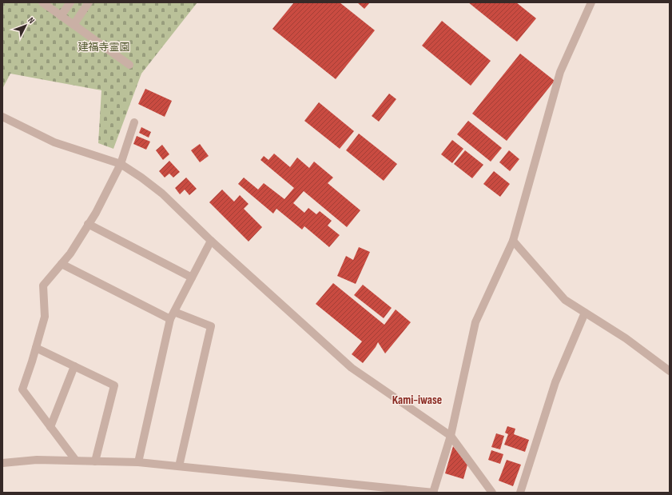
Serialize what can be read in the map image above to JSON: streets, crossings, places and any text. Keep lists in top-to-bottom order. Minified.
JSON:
{"districts":["Kami-iwase"],"parks":["建福寺霊園"],"north":"top right"}
